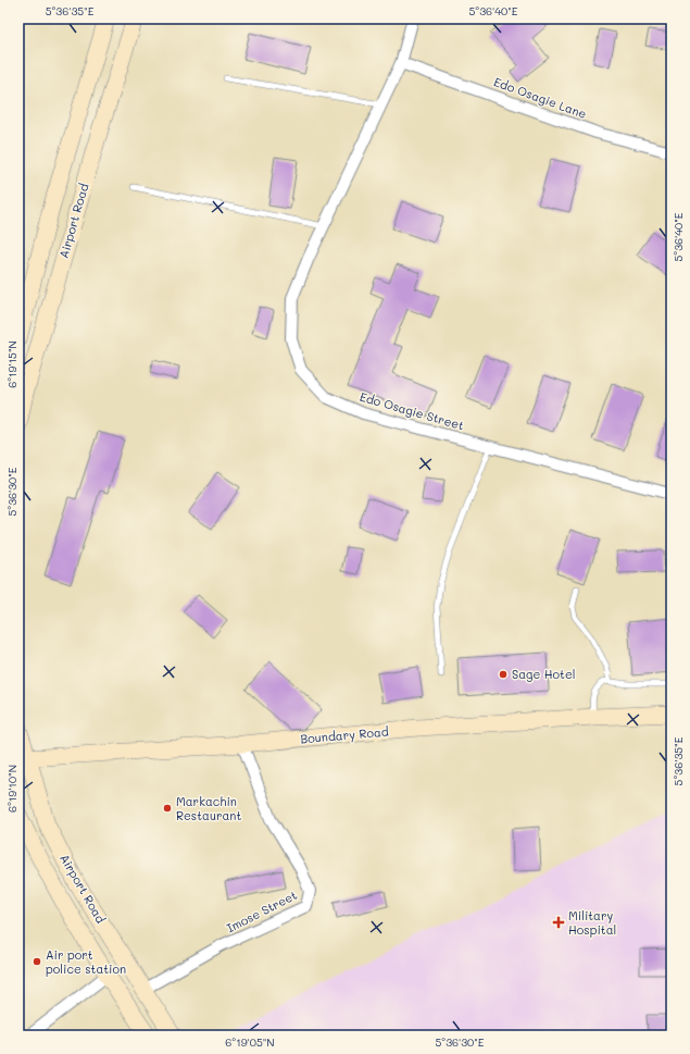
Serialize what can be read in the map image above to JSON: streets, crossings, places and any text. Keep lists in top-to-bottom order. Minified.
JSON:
{"streets":{"main road":["Airport Road","Boundary Road"],"street":["Edo Osagie Lane","Edo Osagie Street","Imose Street"]},"crossings":[["Edo Osagie Lane","Edo Osagie Street"],["Airport Road","Boundary Road"],["Airport Road","Imose Street"],["Boundary Road","Imose Street"]],"places":{"other":["Sage Hotel","Markachin Restaurant","Air port police station"],"health":["Military Hospital"]},"coordinates":["5°36'35\"E","5°36'40\"E","6°19'15\"N","5°36'30\"E","6°19'10\"N","6°19'05\"N"]}
